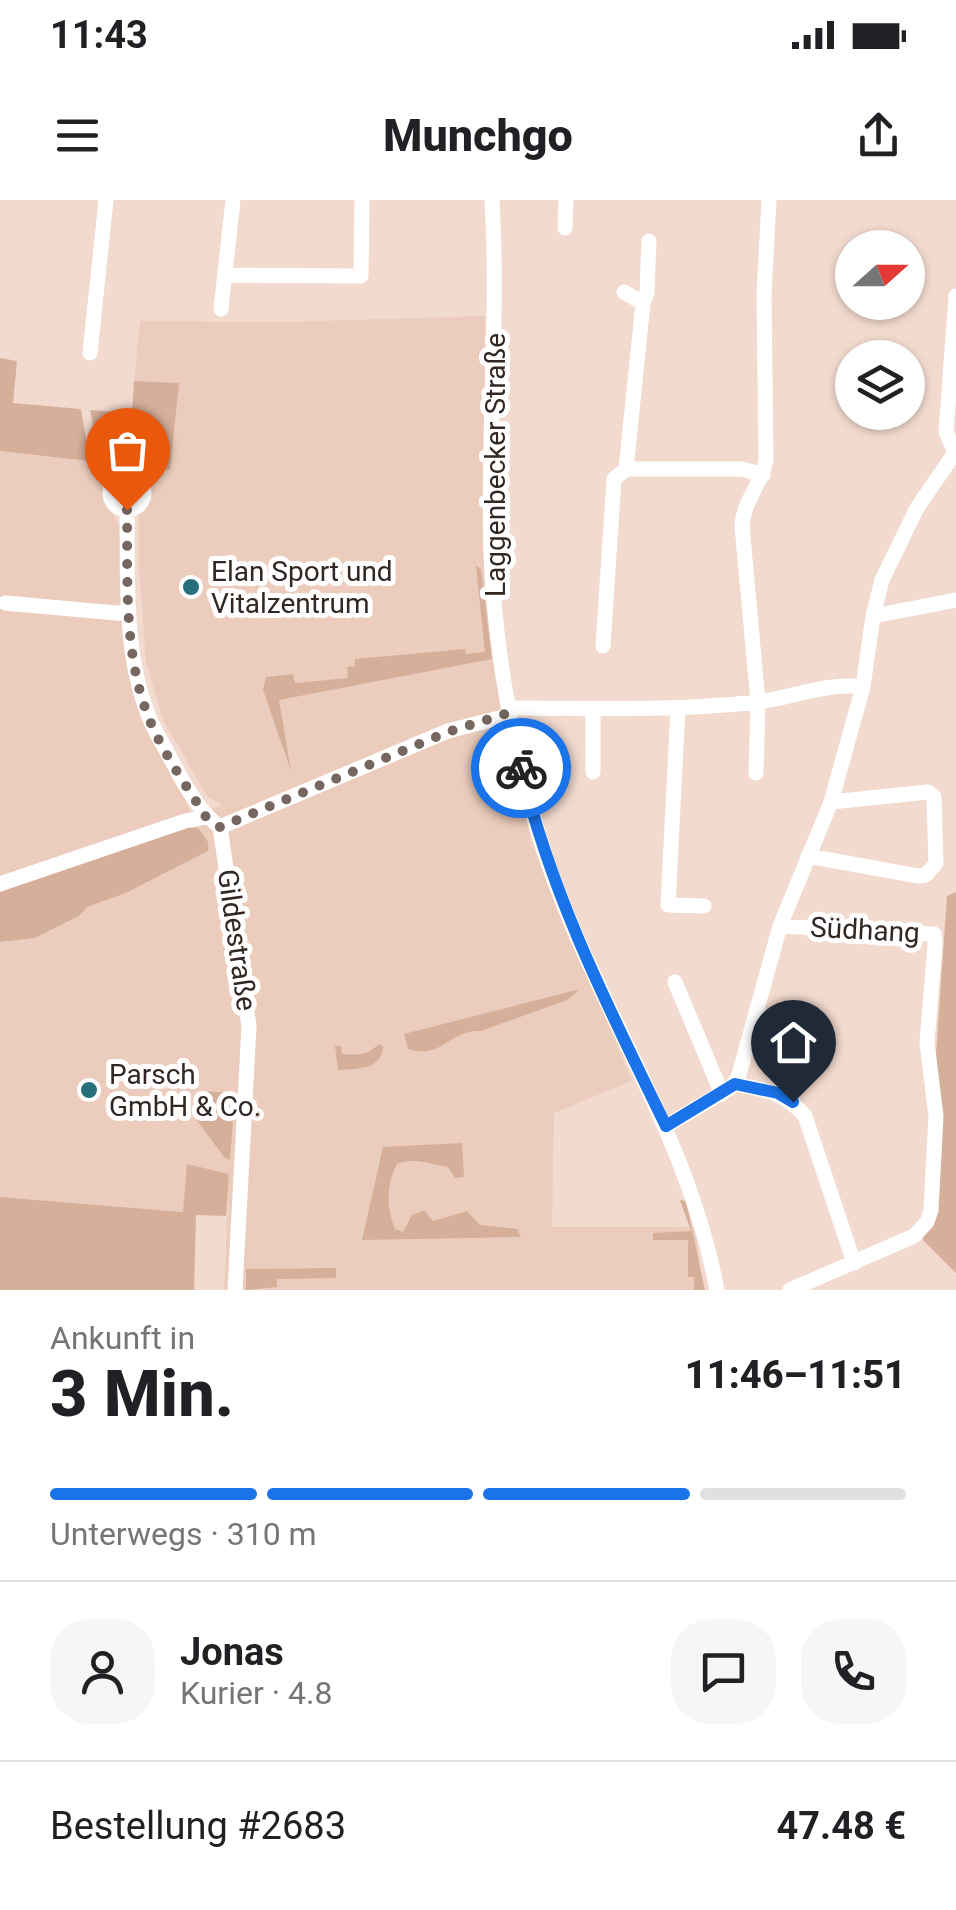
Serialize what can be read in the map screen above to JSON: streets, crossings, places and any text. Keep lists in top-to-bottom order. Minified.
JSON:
{"streets":{"street":["Laggenbecker Straße","Südhang","Gildestraße"]},"places":["Elan Sport und Vitalzentrum","Parsch GmbH & Co."],"north":"right","page":{"status":"11:43","header":"Munchgo","heading":["3 Min.","Ankunft in","11:46–11:51"],"panel":["Jonas","Kurier · 4.8","Bestellung #2683","47.48 €"],"bar":"Unterwegs · 310 m"}}
